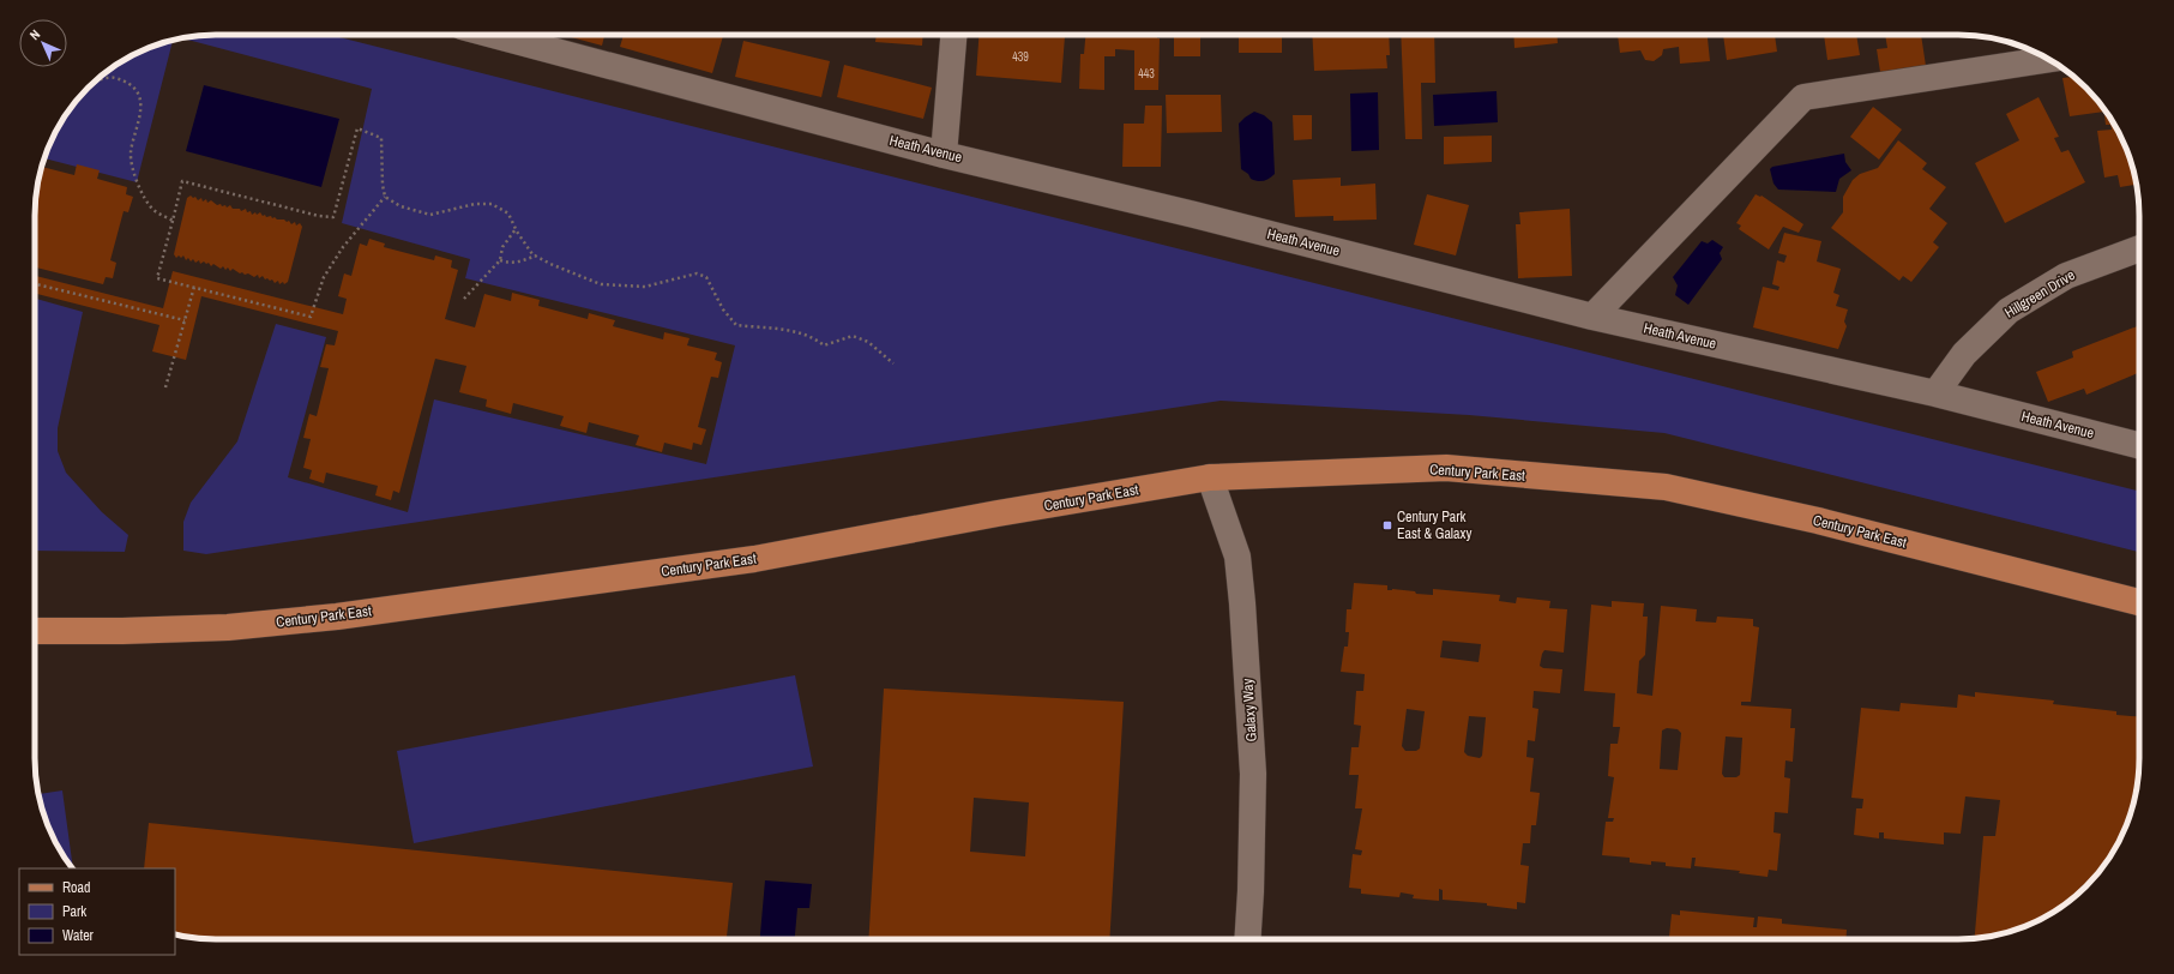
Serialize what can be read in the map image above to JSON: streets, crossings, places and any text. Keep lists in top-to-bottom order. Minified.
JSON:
{"streets":{"main road":["Century Park East"],"street":["Heath Avenue","Hillgreen Drive","Galaxy Way"]},"crossings":[["Heath Avenue","Hillgreen Drive"],["Century Park East","Galaxy Way"]],"places":{"transit":["Century Park East & Galaxy"]},"house_numbers":["439","443"],"legend":["Road","Park","Water"],"north":"top left"}
